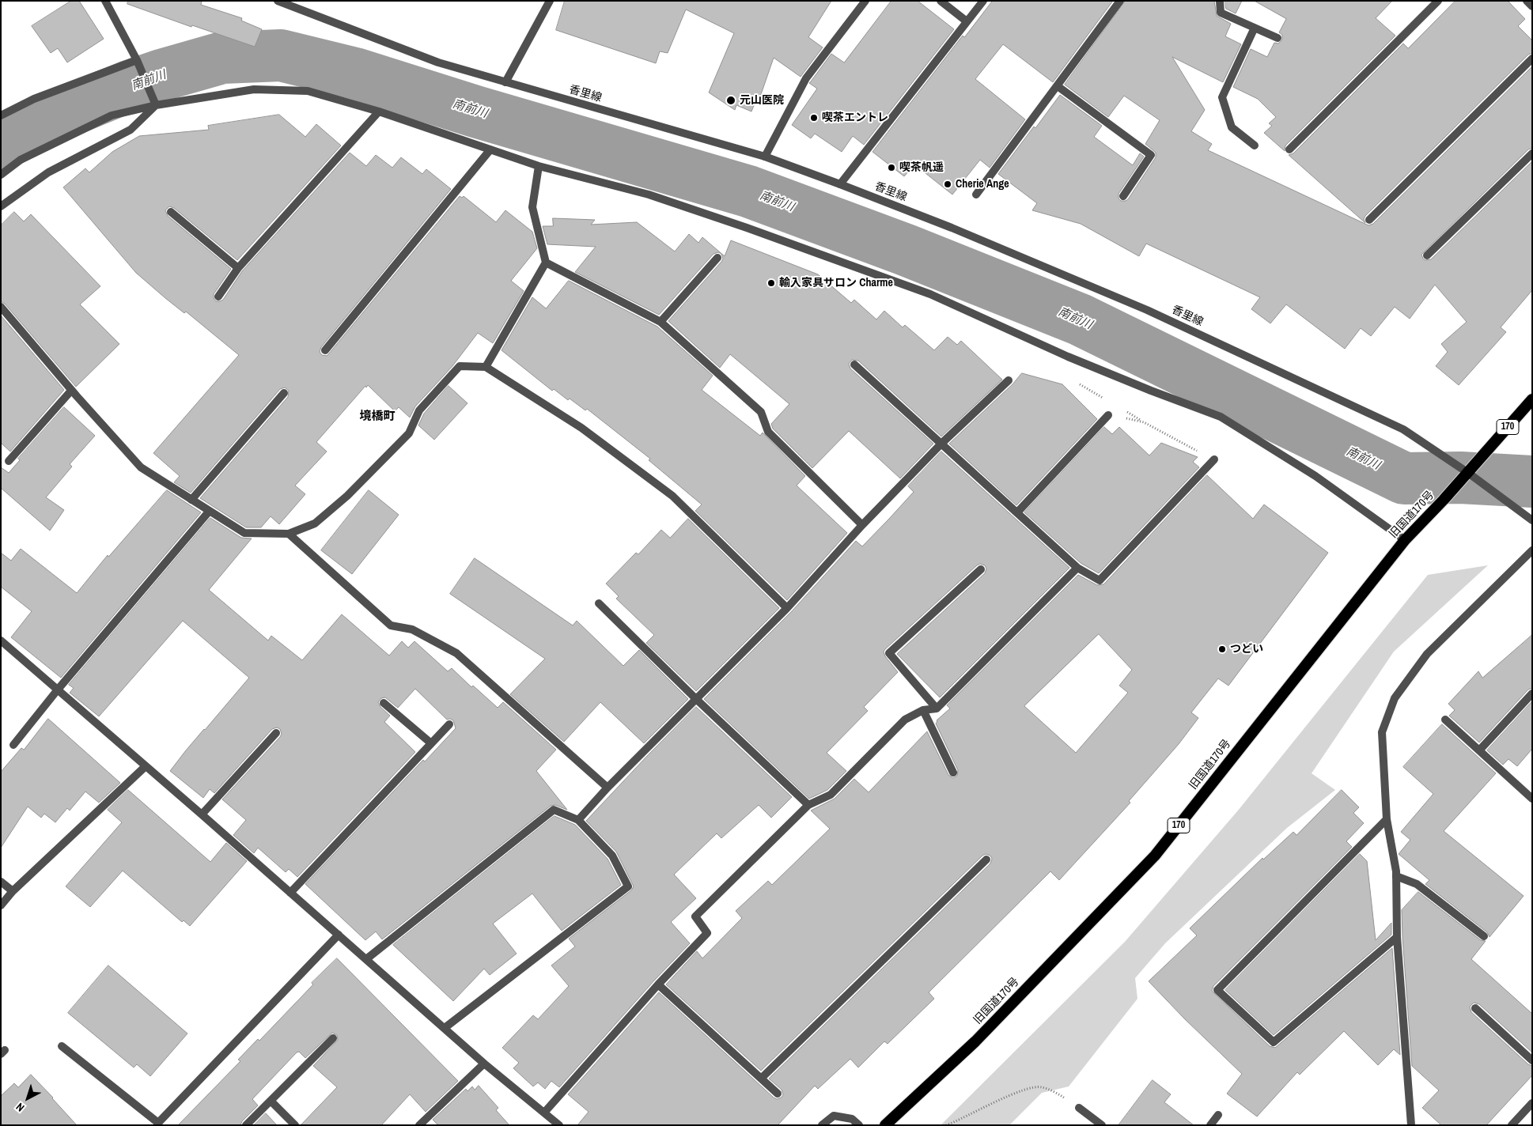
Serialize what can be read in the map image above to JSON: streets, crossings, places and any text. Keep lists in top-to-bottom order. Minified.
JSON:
{"streets":{"highway":["170","旧国道170号"],"street":["香里線"]},"crossings":[["香里線","旧国道170号"]],"districts":["境橋町"],"water":["南前川"],"places":["元山医院","喫茶エントレ","喫茶帆遥","Cherie Ange","輸入家具サロン Charme","つどい"],"north":"bottom left"}
